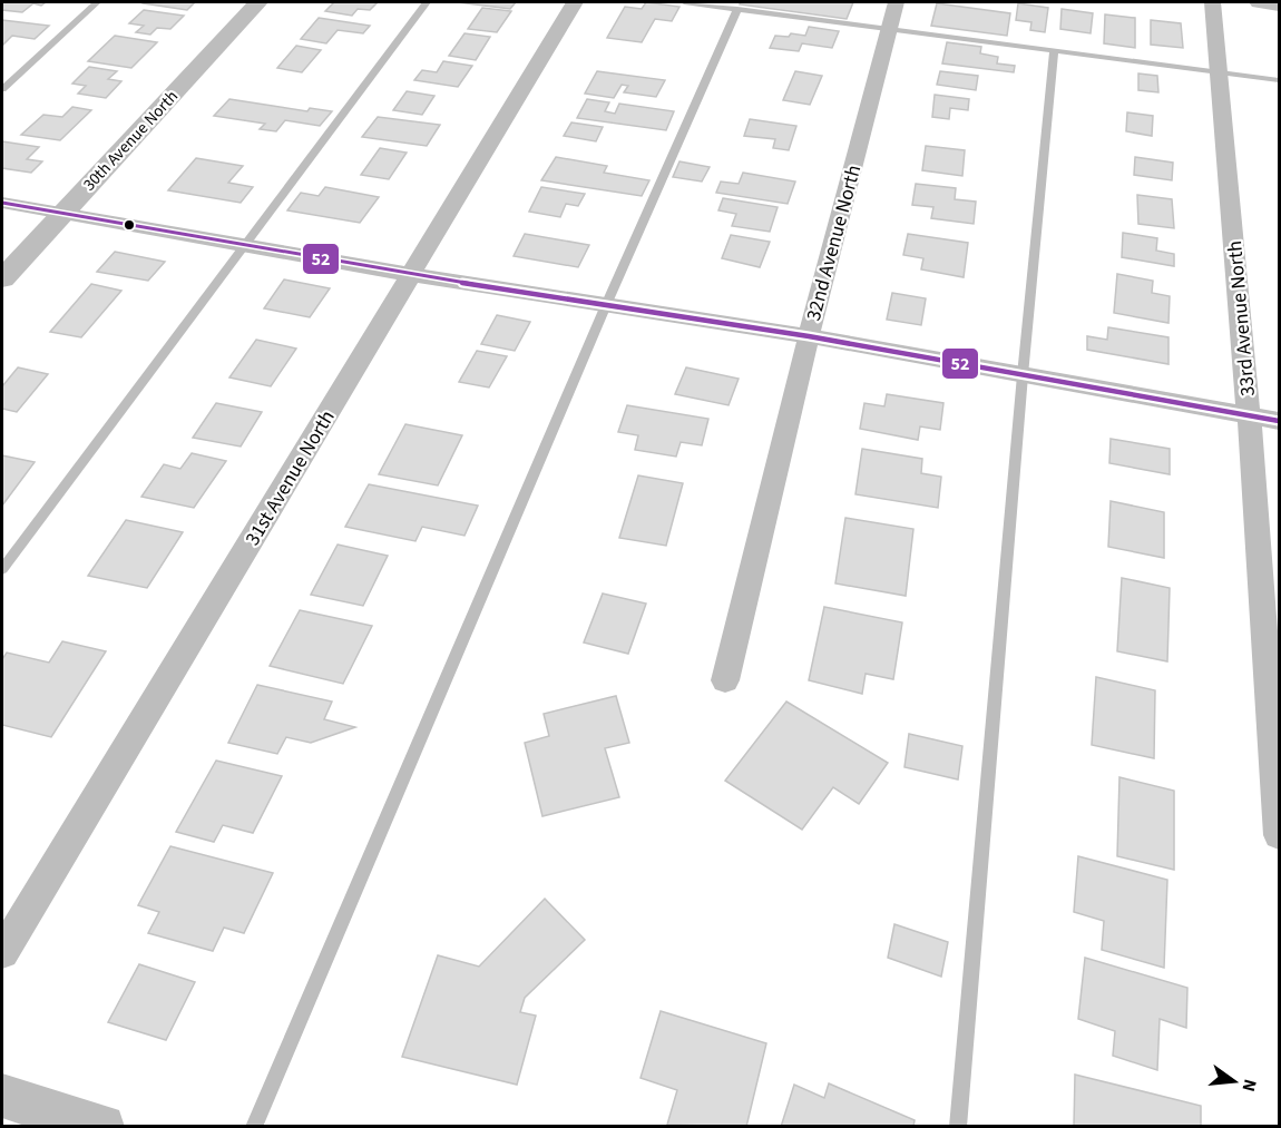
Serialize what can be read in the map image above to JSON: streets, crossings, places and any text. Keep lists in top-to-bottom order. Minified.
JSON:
{"streets":{"street":["30th Avenue North","32nd Avenue North","33rd Avenue North","31st Avenue North"]},"lines":["transit line 52"],"north":"right"}
